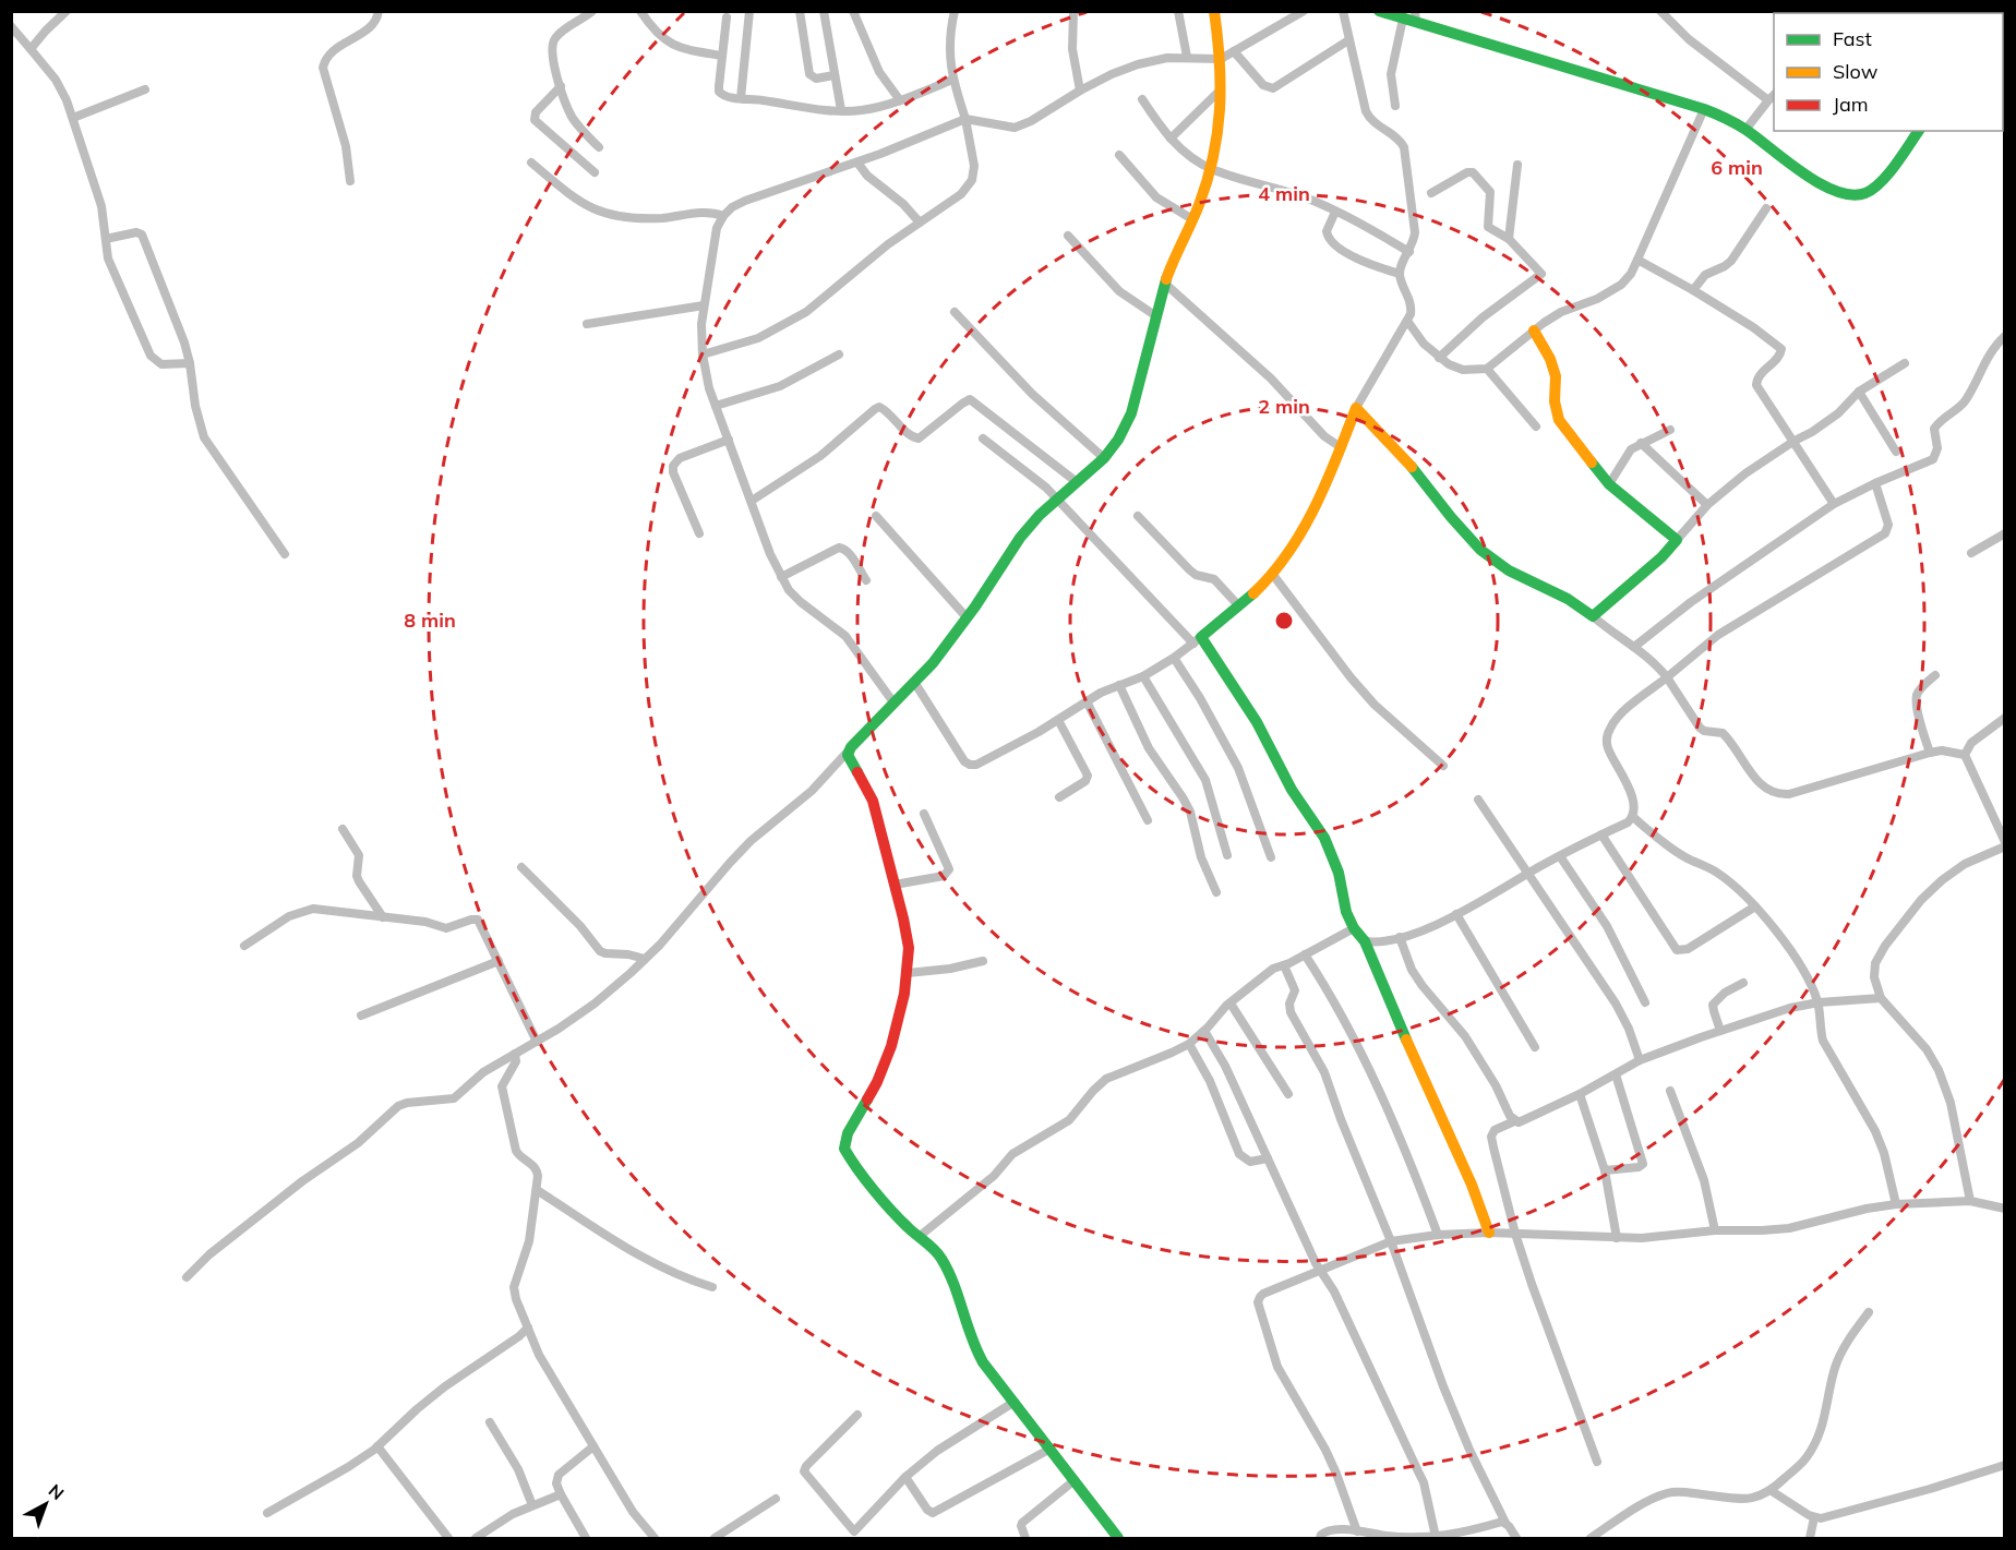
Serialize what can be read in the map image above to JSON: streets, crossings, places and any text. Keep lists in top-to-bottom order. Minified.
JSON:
{"legend":["Fast","Slow","Jam"],"north":"top right","rings":["6 min","4 min","2 min","8 min"]}
